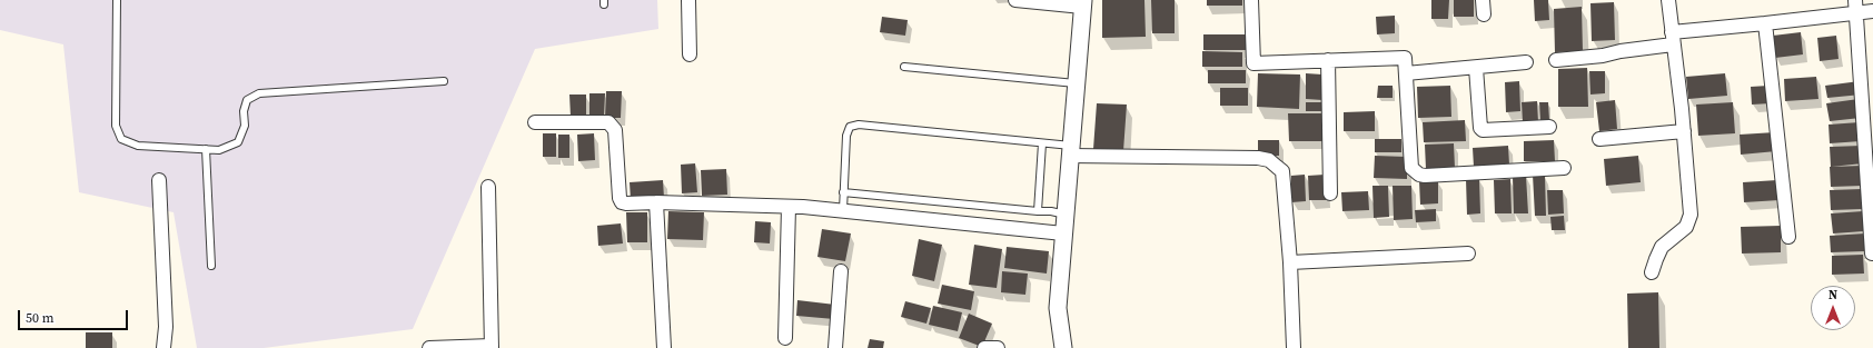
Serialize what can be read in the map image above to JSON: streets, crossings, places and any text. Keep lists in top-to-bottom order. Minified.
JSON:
{"scale_bar":"50 m","north":"top"}
